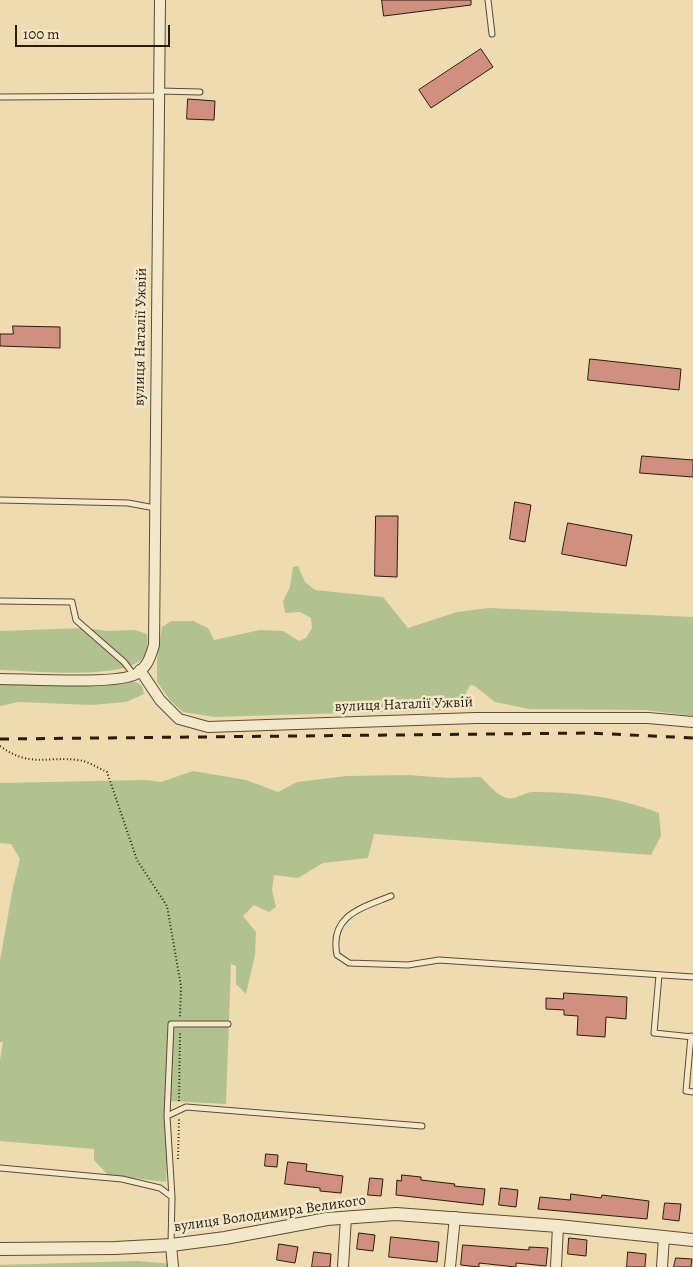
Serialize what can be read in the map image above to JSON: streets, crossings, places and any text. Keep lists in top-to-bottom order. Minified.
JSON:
{"streets":{"street":["вулиця Наталії Ужвій","вулиця Володимира Великого"]},"scale_bar":"100 m"}
